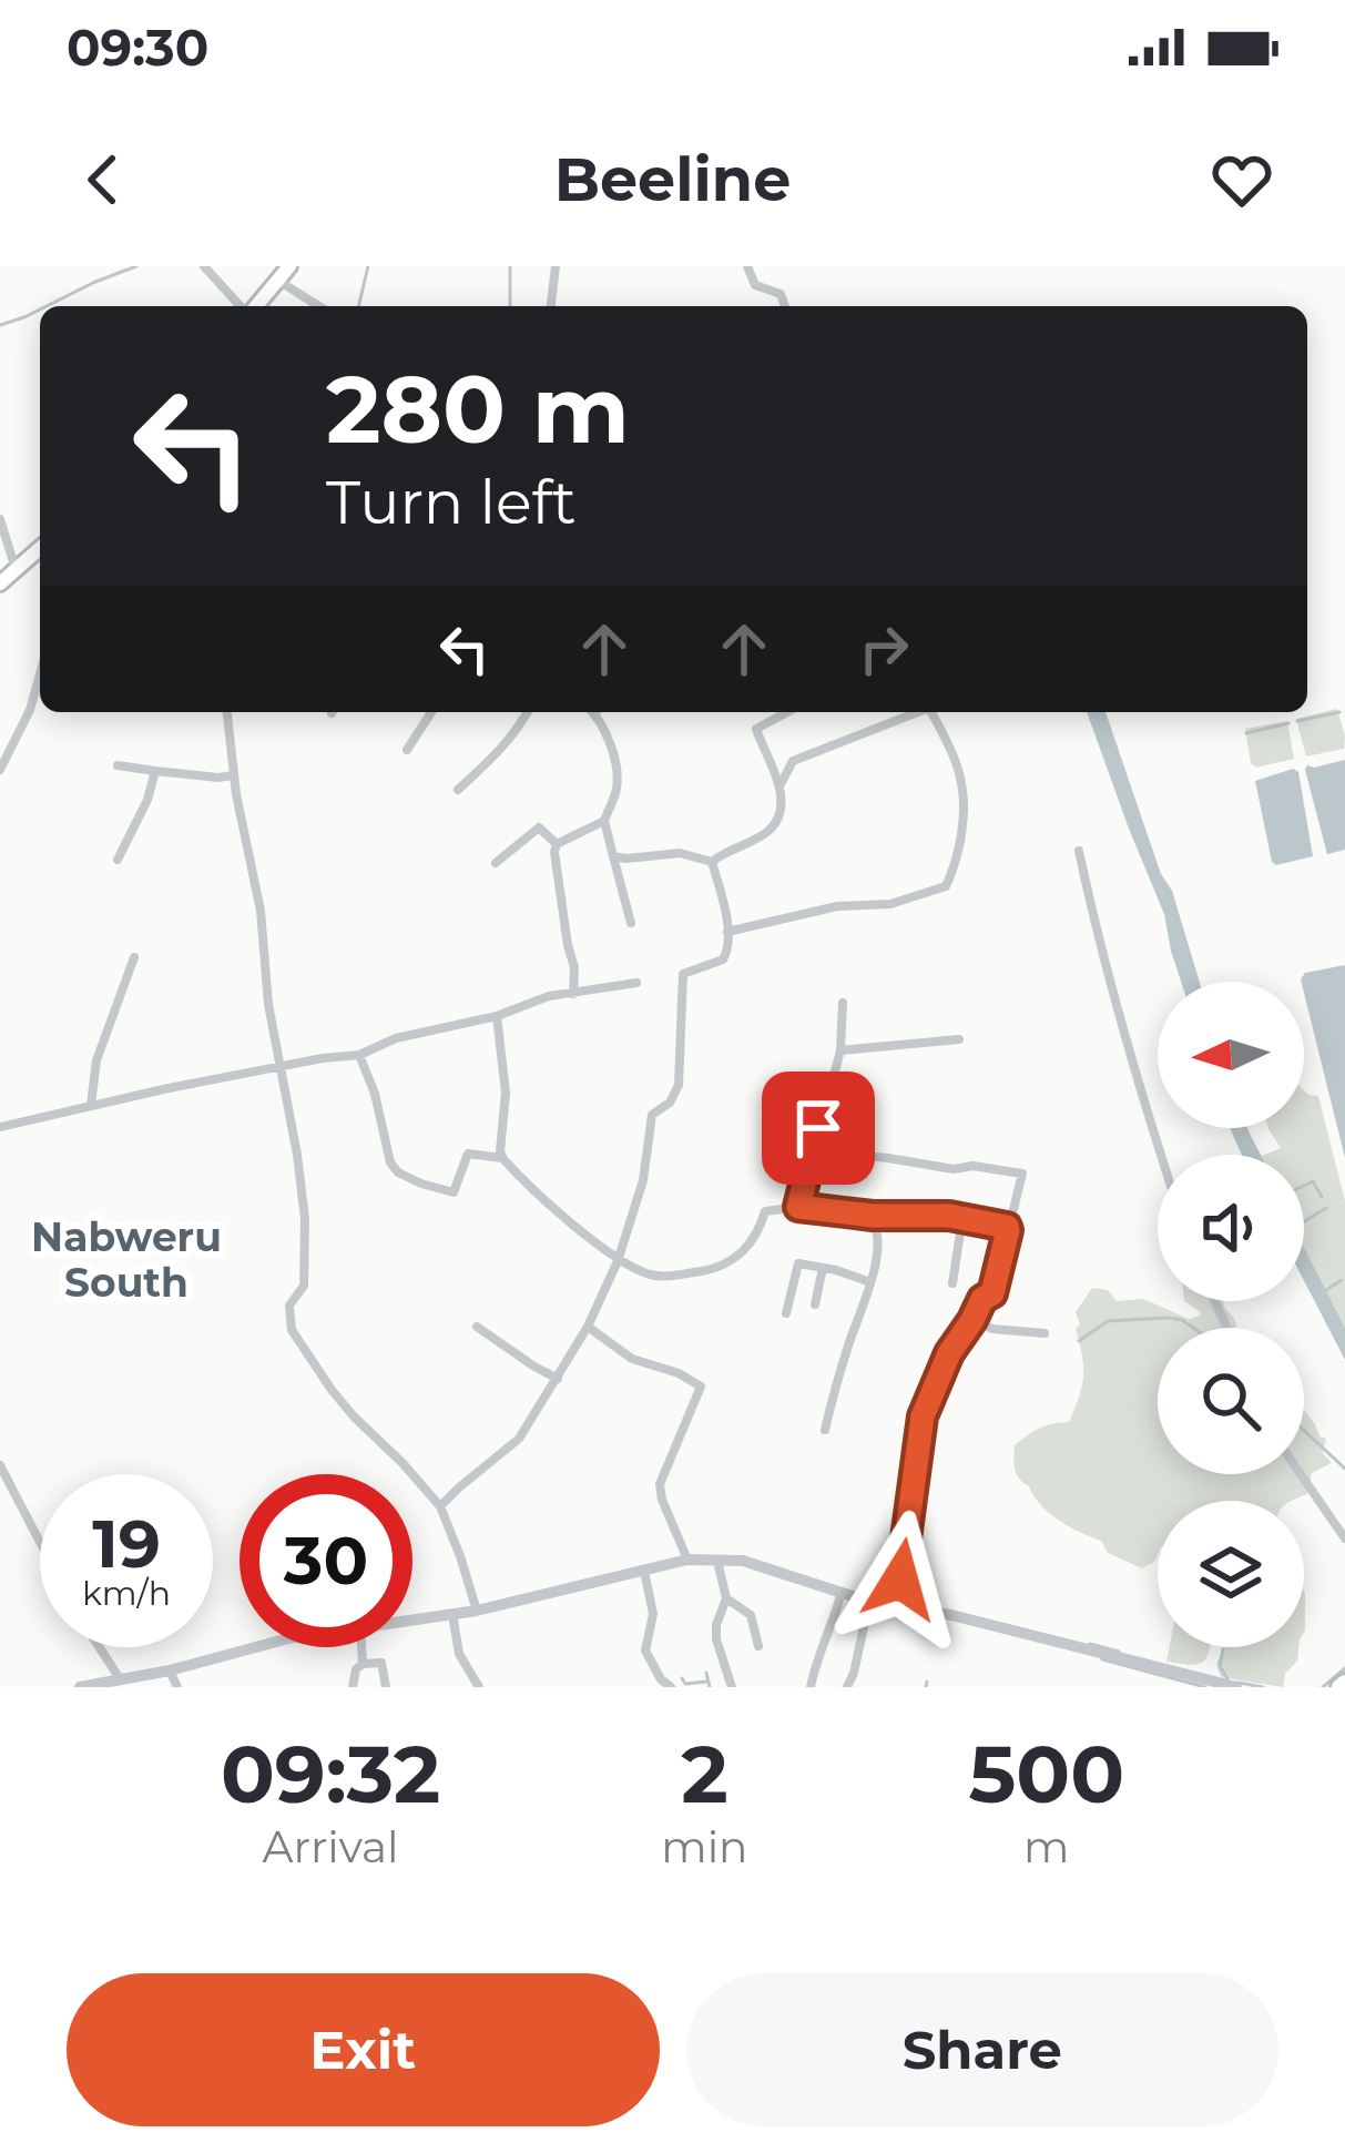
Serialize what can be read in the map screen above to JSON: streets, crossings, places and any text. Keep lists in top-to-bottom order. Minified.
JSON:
{"districts":["Nabweru South"],"north":"left","page":{"status":"09:30","header":"Beeline","turn":["280 m","Turn left"],"speed":"19 km/h","limit":"30","eta":["09:32","Arrival","2","min","500","m"],"buttons":["Exit","Share"]}}
